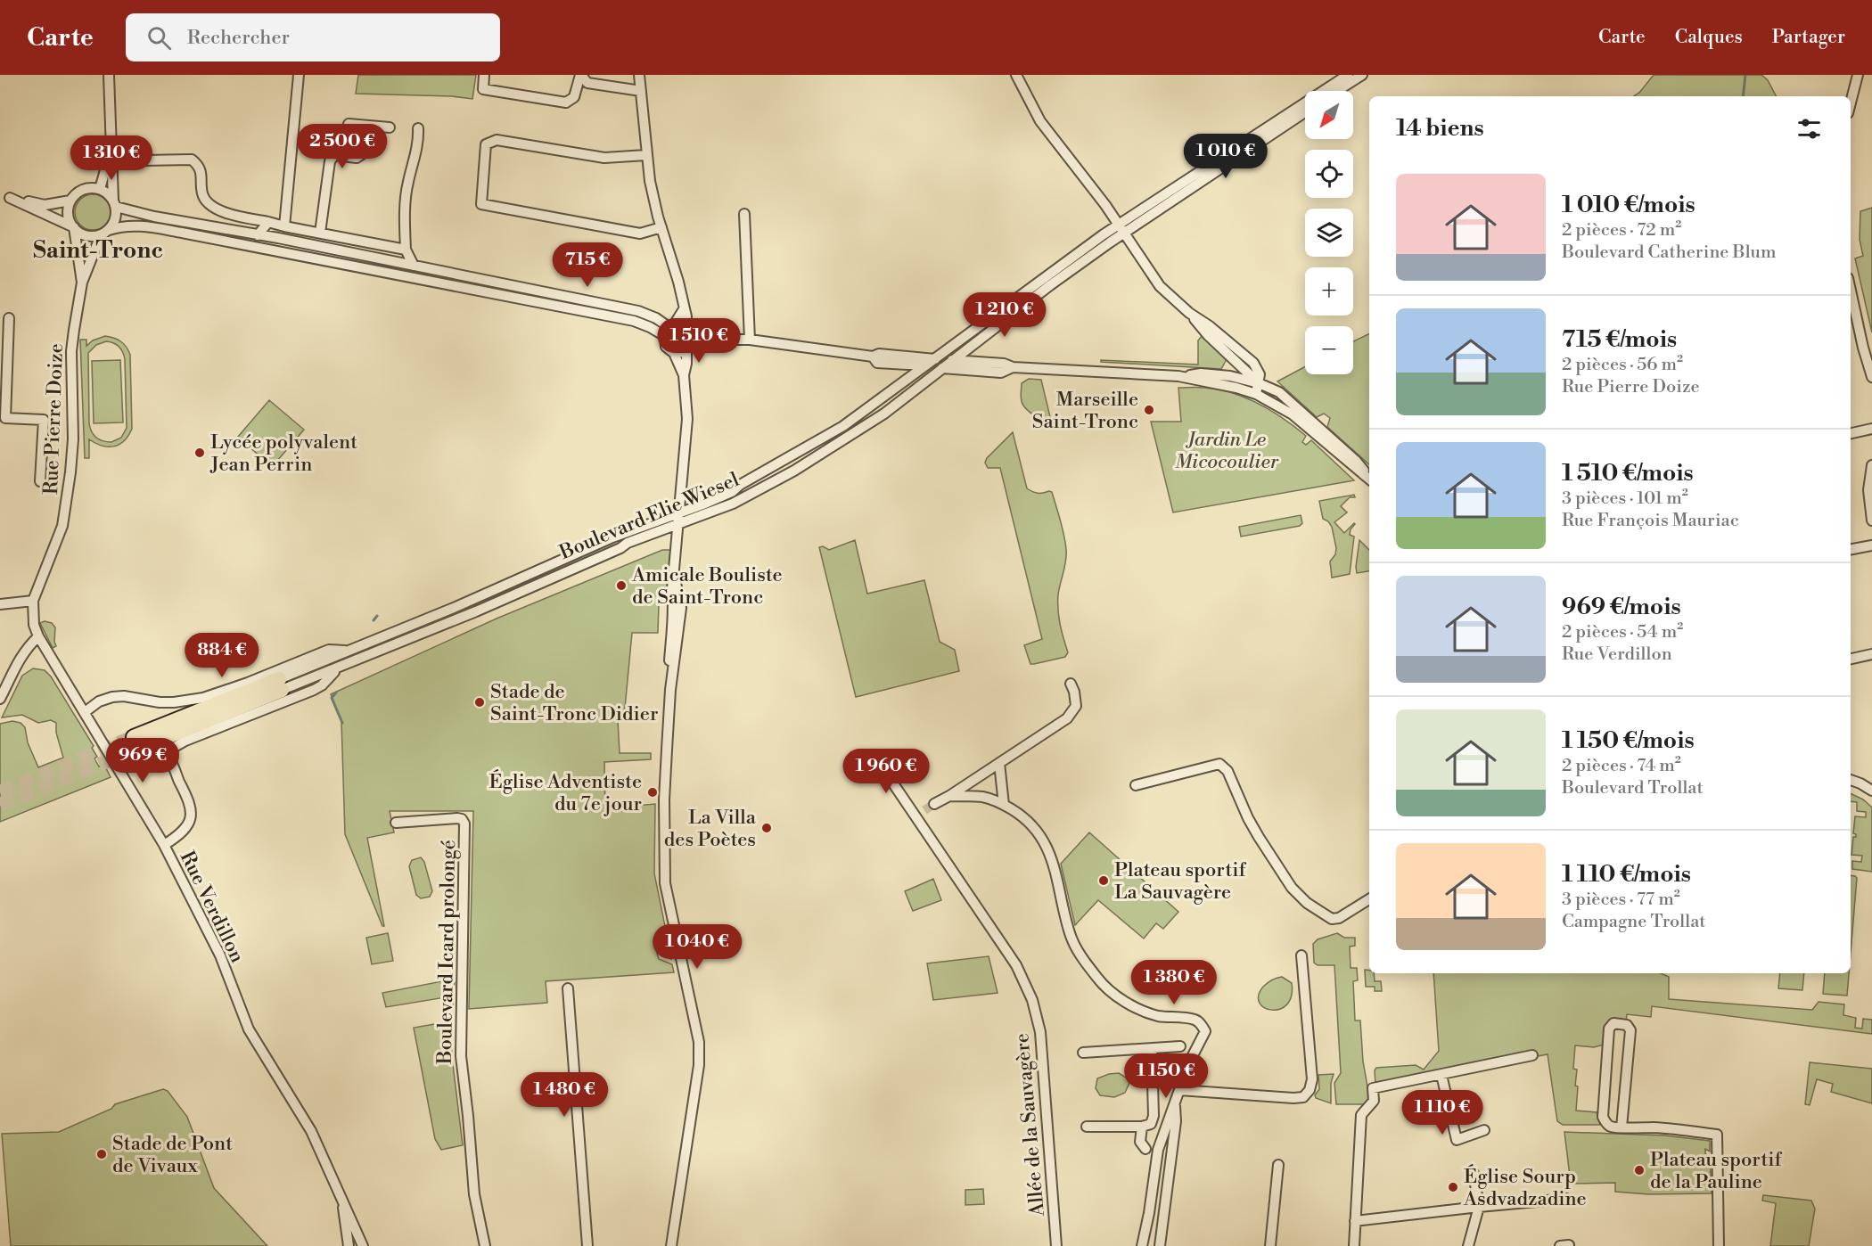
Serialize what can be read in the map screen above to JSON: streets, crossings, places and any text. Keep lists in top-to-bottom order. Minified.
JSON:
{"streets":{"highway":["Boulevard Elie Wiesel"],"street":["Rue Pierre Doize","Rue Verdillon","Boulevard Icard prolongé","Allée de la Sauvagère"]},"crossings":[["Rue Pierre Doize","Rue Verdillon"]],"districts":["Saint-Tronc"],"parks":["Jardin Le Micocoulier"],"places":["Marseille Saint-Tronc","Lycée polyvalent Jean Perrin","Amicale Bouliste de Saint-Tronc","Stade de Saint-Tronc Didier","Église Adventiste du 7e jour","La Villa des Poètes","Plateau sportif La Sauvagère","Stade de Pont de Vivaux","Plateau sportif de la Pauline","Église Sourp Asdvadzadine"],"north":"bottom left","page":{"header":"Carte","search":"Rechercher","nav":["Carte","Calques","Partager"],"map_buttons":["+","−"],"heading":"14 biens","price":["2 500 €","1 010 €","1 310 €","715 €","1 210 €","1 510 €","884 €","969 €","1 960 €","1 040 €","1 380 €","1 150 €","1 480 €","1 110 €"],"list":[{"name":"1 010 €/mois","note":"2 pièces · 72 m² · Boulevard Catherine Blum"},{"name":"715 €/mois","note":"2 pièces · 56 m² · Rue Pierre Doize"},{"name":"1 510 €/mois","note":"3 pièces · 101 m² · Rue François Mauriac"},{"name":"969 €/mois","note":"2 pièces · 54 m² · Rue Verdillon"},{"name":"1 150 €/mois","note":"2 pièces · 74 m² · Boulevard Trollat"},{"name":"1 110 €/mois","note":"3 pièces · 77 m² · Campagne Trollat"}]}}
